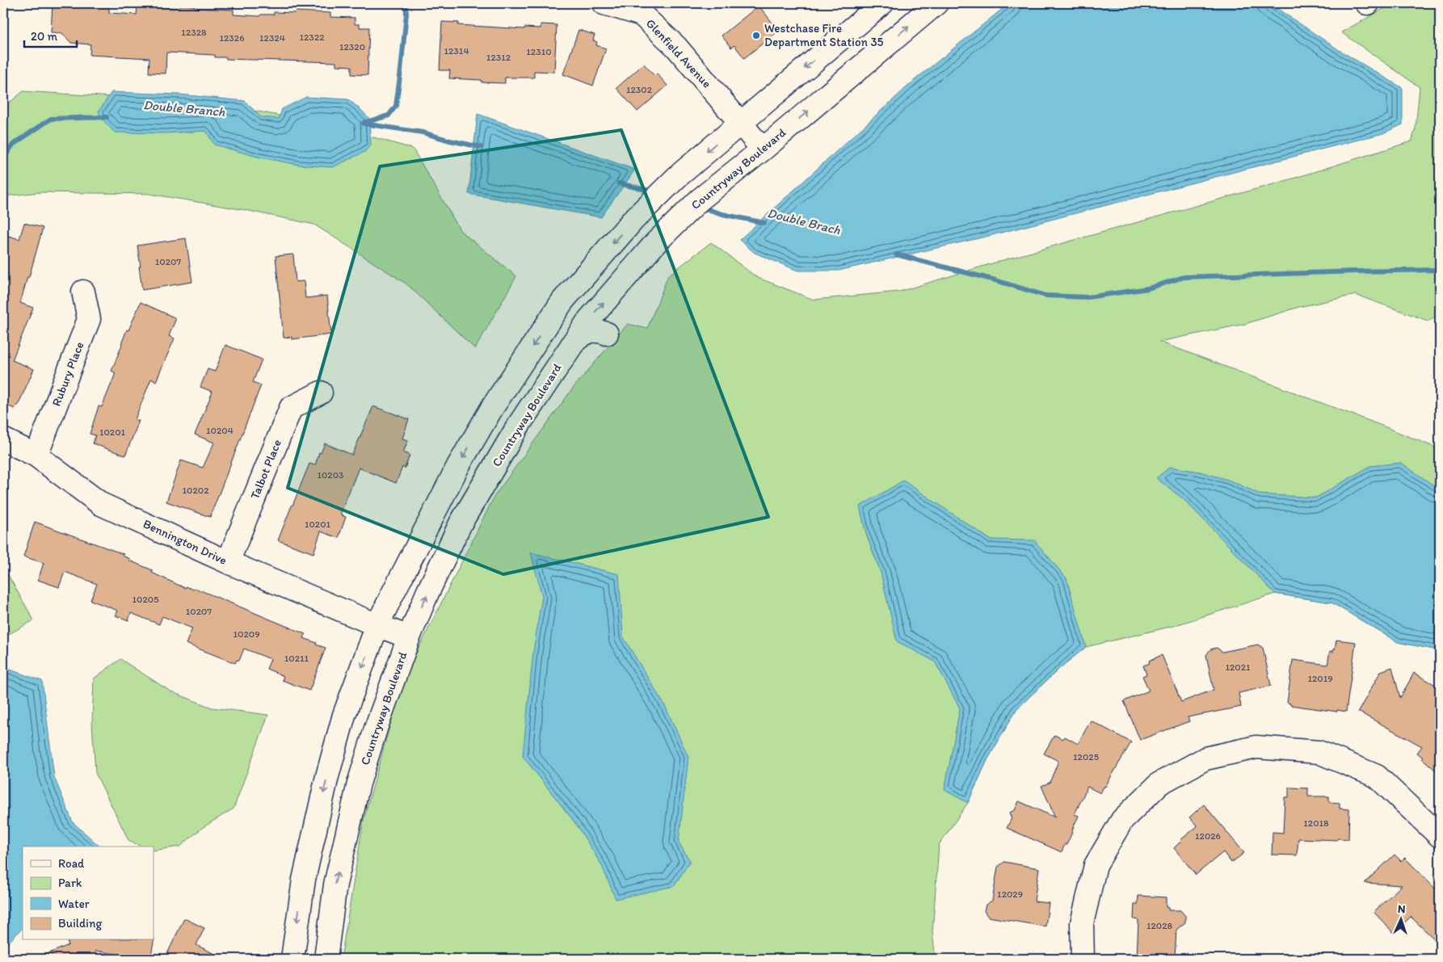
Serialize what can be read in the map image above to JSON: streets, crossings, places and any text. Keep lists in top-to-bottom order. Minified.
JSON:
{"streets":{"street":["Glenfield Avenue","Countryway Boulevard","Rubury Place","Talbot Place","Bennington Drive"]},"crossings":[["Glenfield Avenue","Countryway Boulevard"],["Countryway Boulevard","Bennington Drive"],["Rubury Place","Bennington Drive"],["Talbot Place","Bennington Drive"]],"water":["Double Branch","Double Brach"],"places":["Westchase Fire Department Station 35"],"house_numbers":["12328","12322","12326","12324","12320","12314","12310","12312","12302","10207","10204","10201","10203","10202","10201","10205","10207","10209","10211","12021","12019","12025","12018","12026","12029","12028"],"legend":["Road","Park","Water","Building"],"scale_bar":"20 m","north":"top"}
